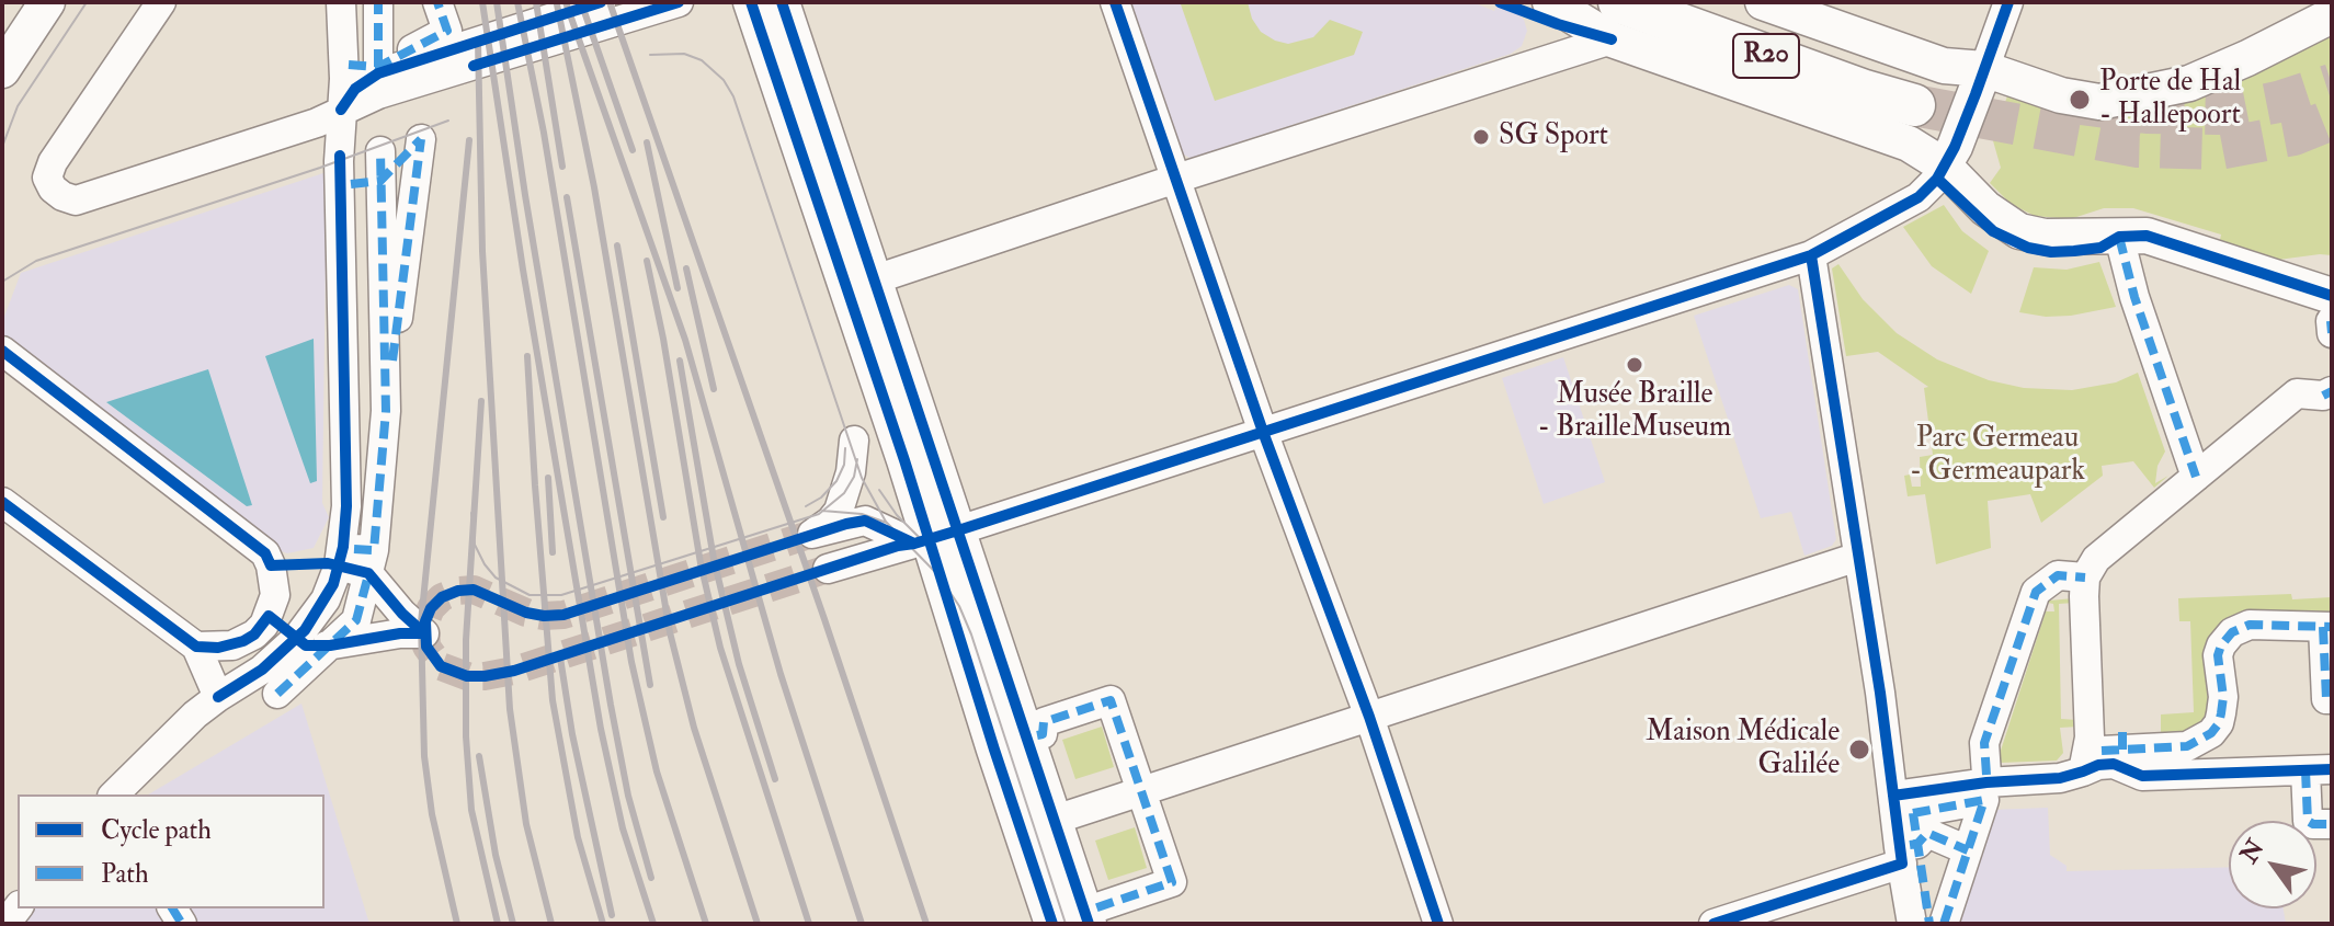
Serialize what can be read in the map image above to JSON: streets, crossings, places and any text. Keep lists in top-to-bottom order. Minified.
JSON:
{"streets":{"highway":["R20"]},"parks":["Parc Germeau - Germeaupark"],"places":["Porte de Hal - Hallepoort","SG Sport","Musée Braille - BrailleMuseum","Maison Médicale Galilée"],"legend":["Cycle path","Path"],"north":"top left"}
